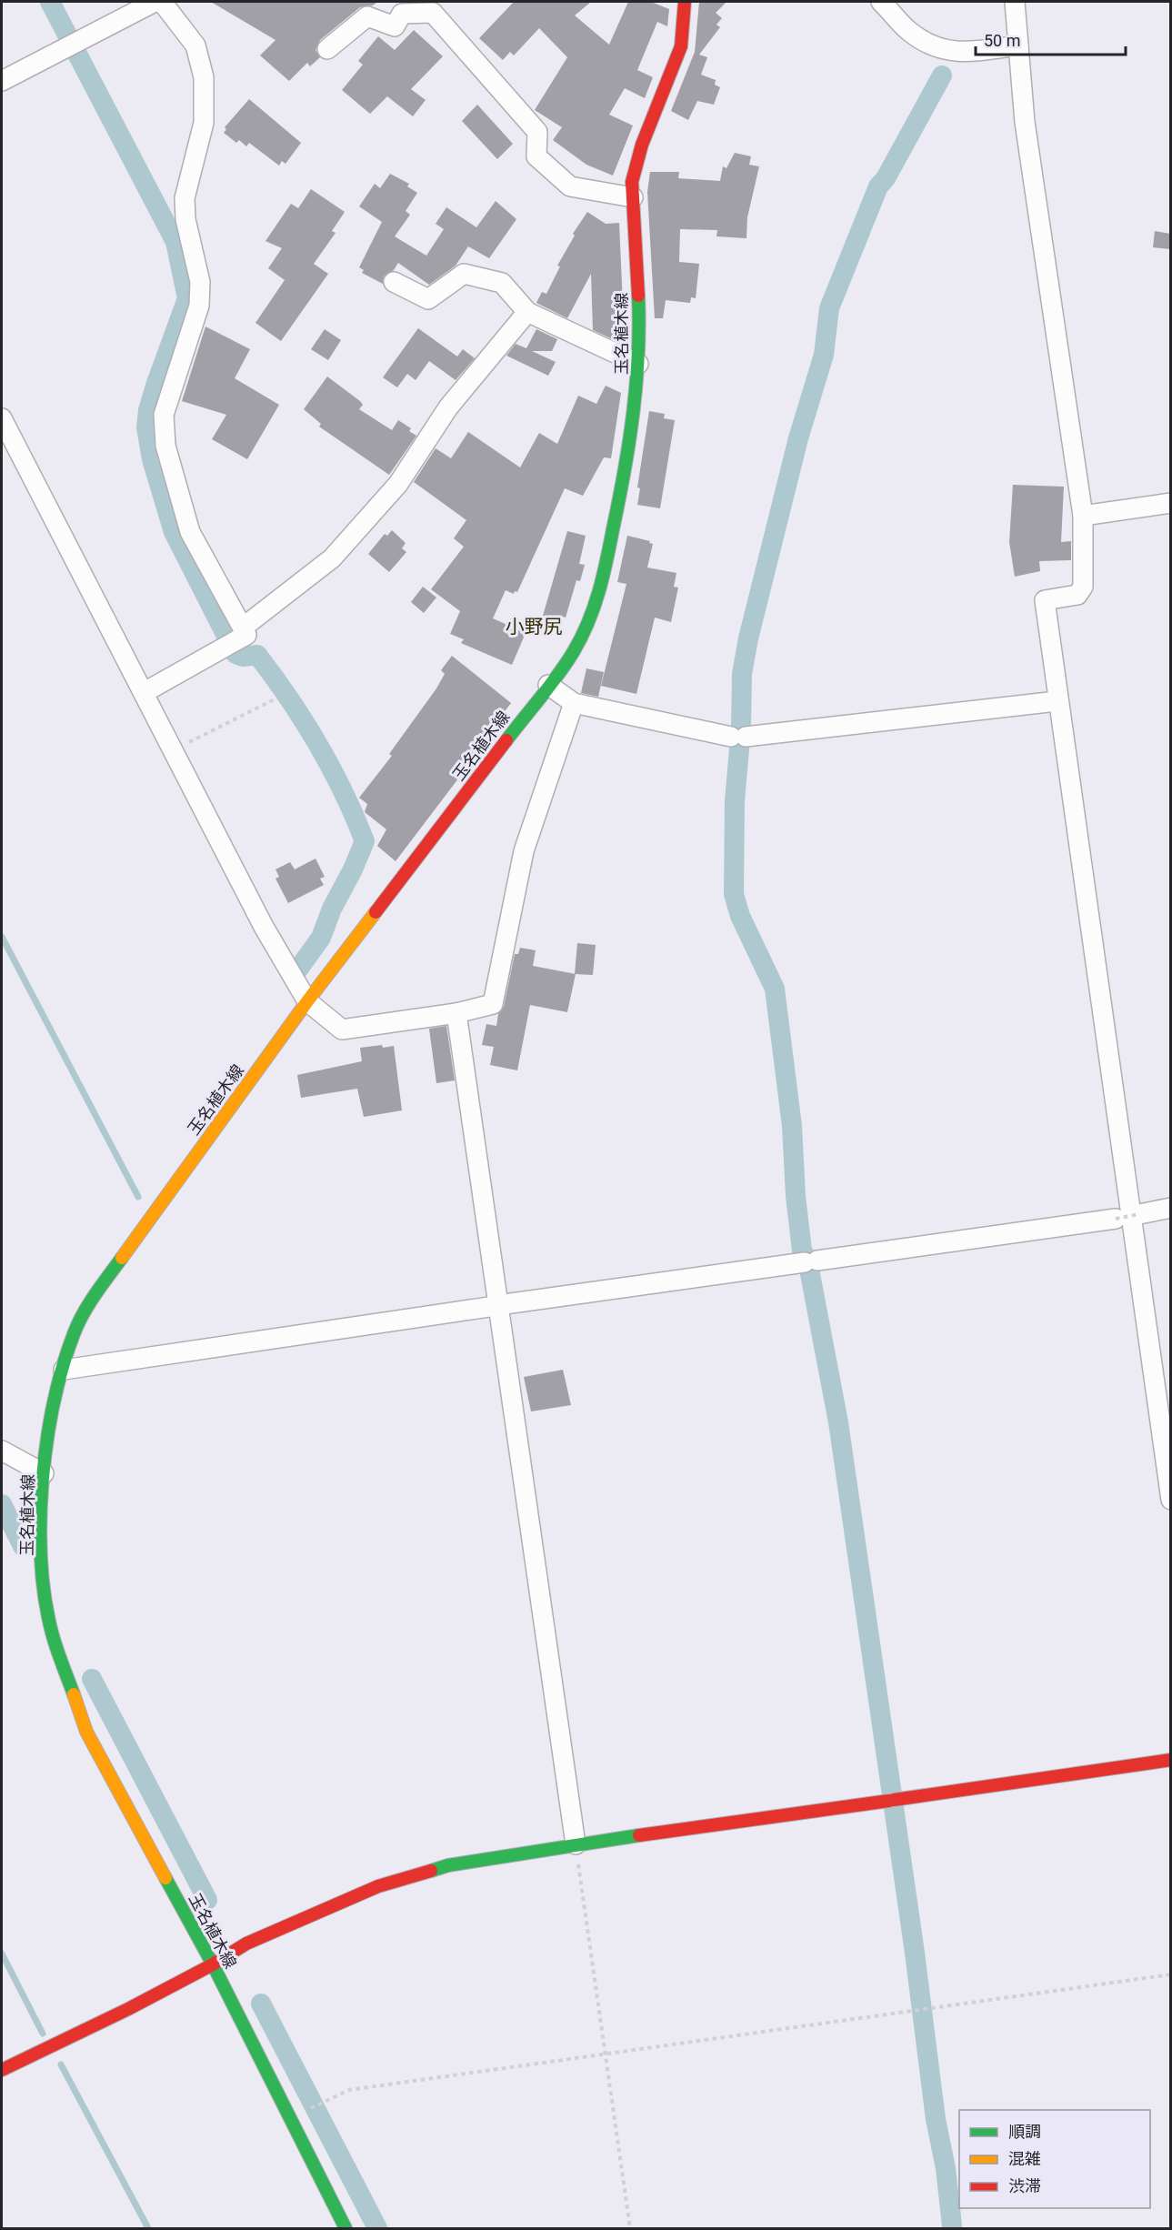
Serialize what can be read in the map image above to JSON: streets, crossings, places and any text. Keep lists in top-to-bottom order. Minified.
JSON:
{"streets":{"main road":["玉名植木線"]},"districts":["小野尻"],"legend":["順調","混雑","渋滞"],"scale_bar":"50 m"}
